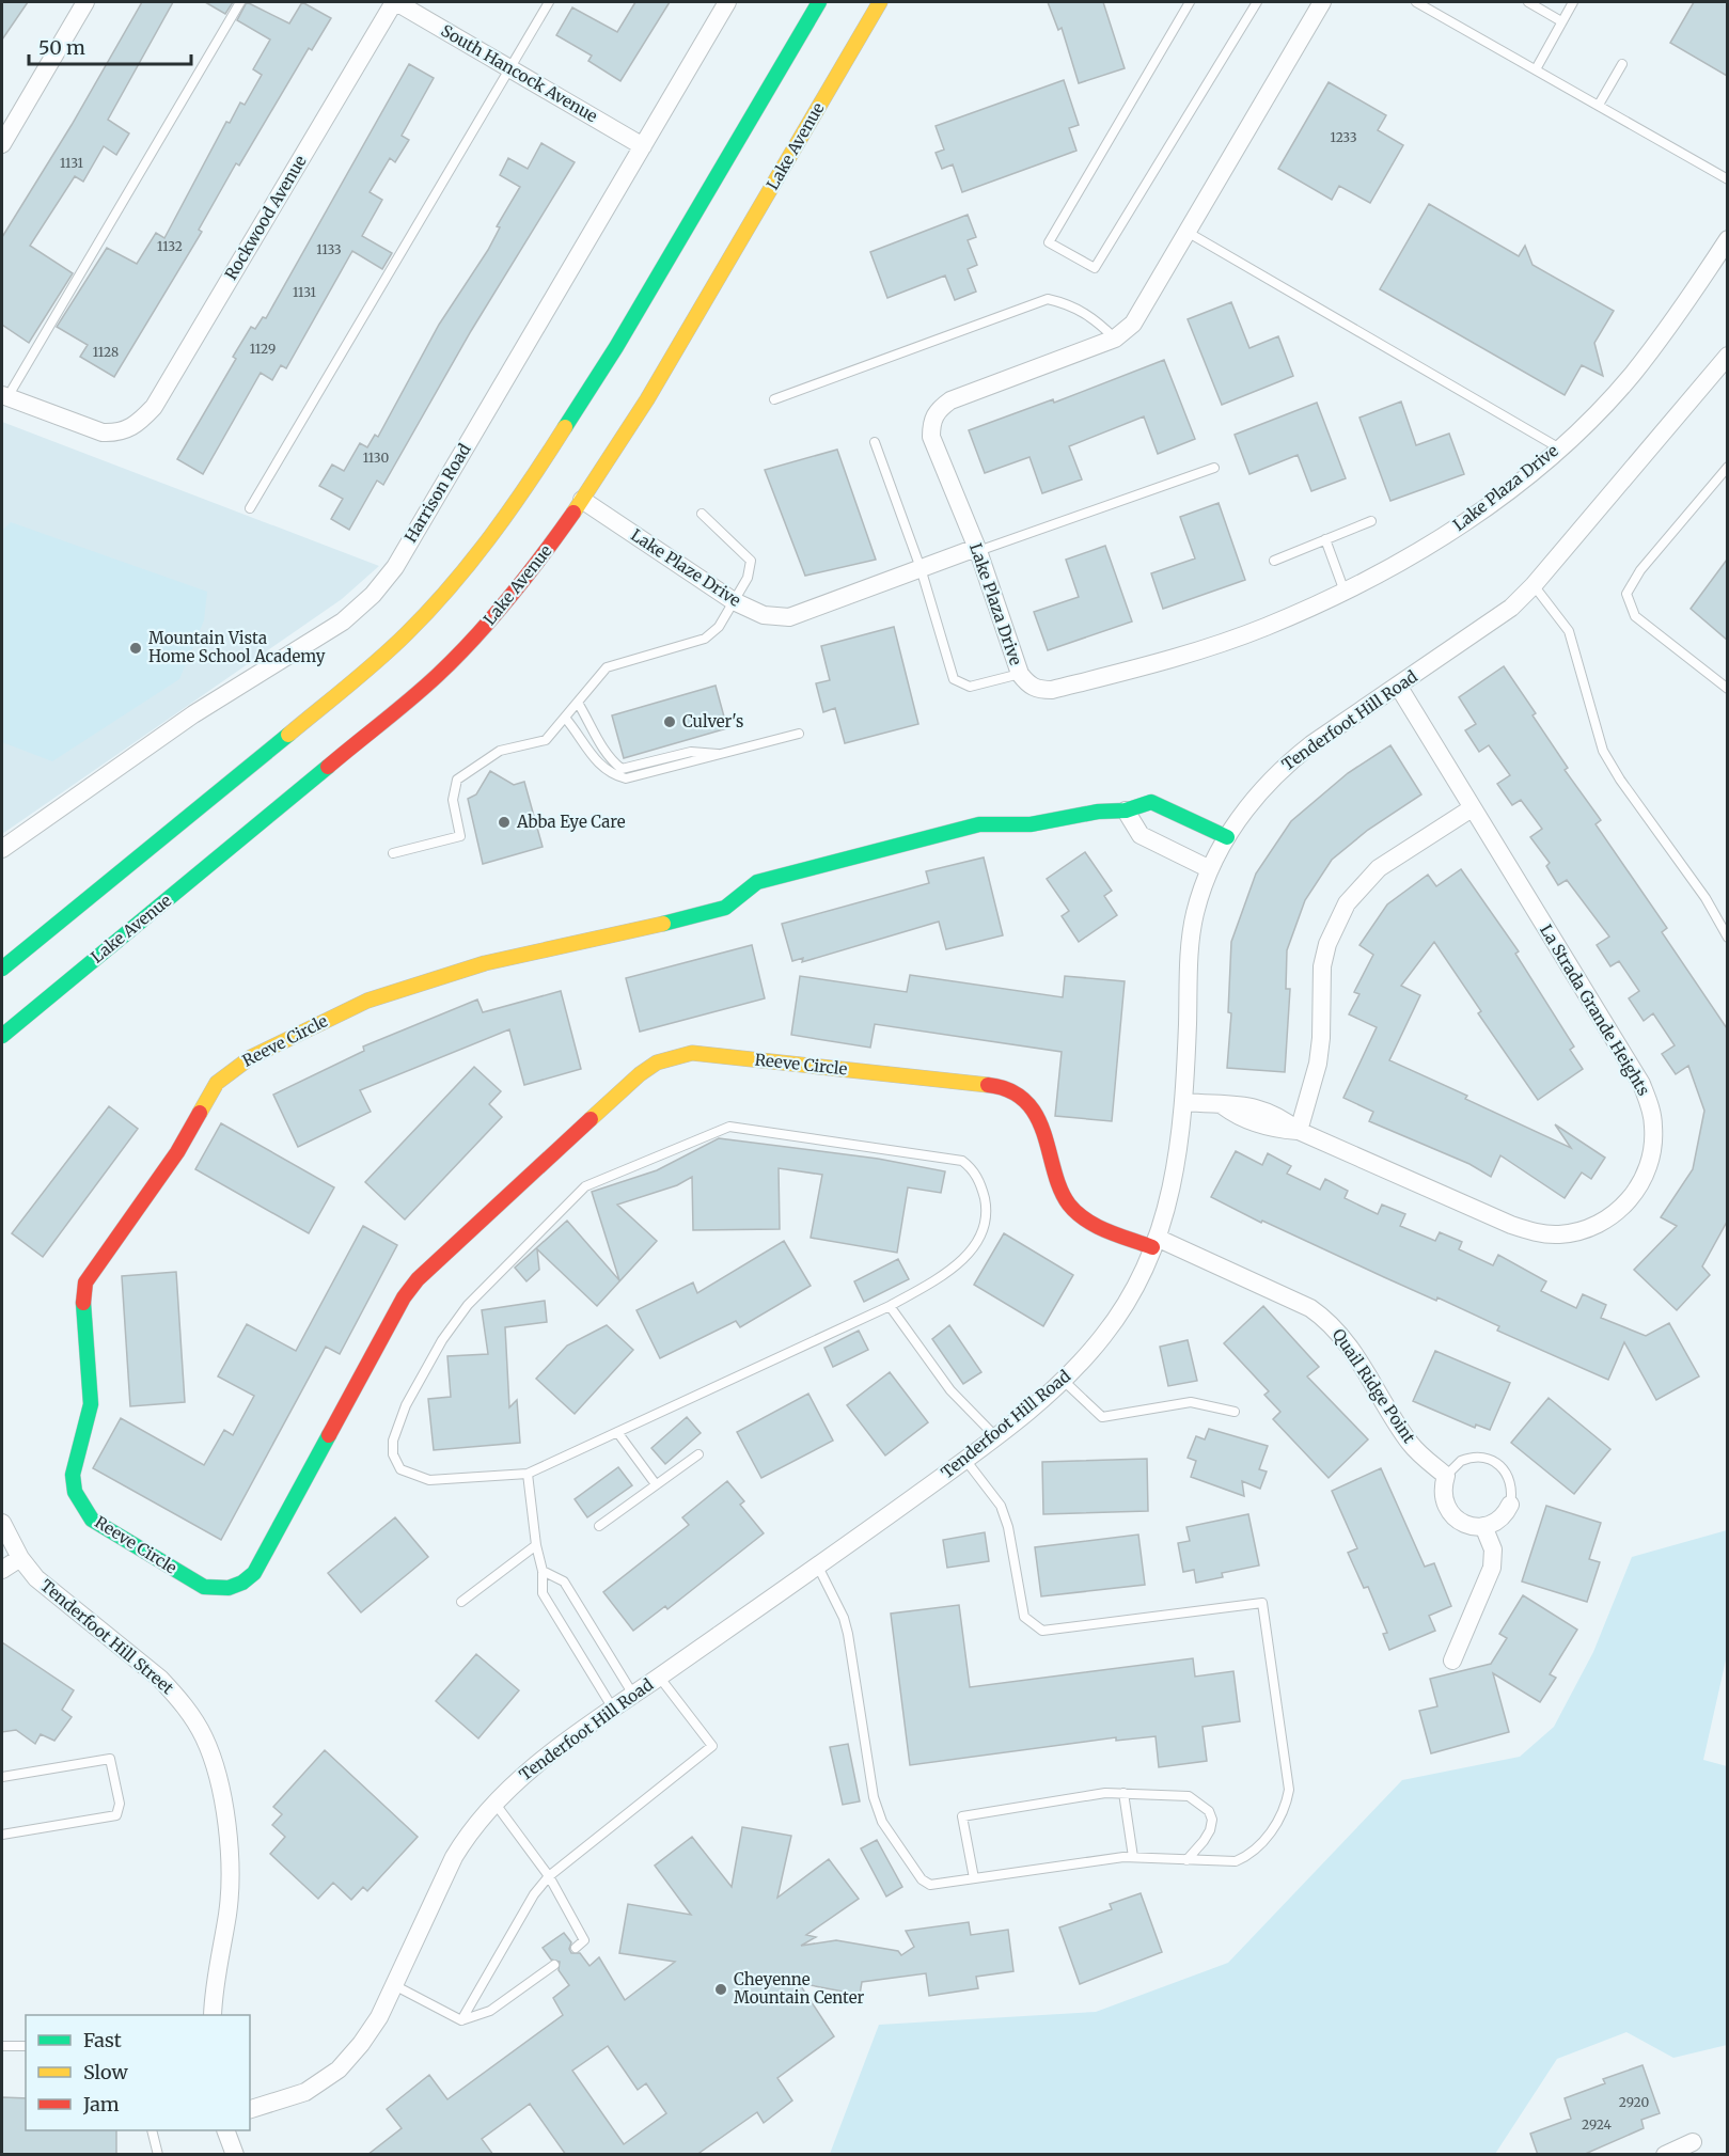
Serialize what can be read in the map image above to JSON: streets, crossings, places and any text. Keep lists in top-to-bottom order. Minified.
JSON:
{"streets":{"street":["South Hancock Avenue","Lake Avenue","Rockwood Avenue","Lake Plaza Drive","Harrison Road","Lake Plaze Drive","Tenderfoot Hill Road","La Strada Grande Heights","Reeve Circle","Quail Ridge Point","Tenderfoot Hill Street"]},"crossings":[["South Hancock Avenue","Rockwood Avenue"],["South Hancock Avenue","Harrison Road"],["Lake Avenue","Lake Plaze Drive"],["Lake Plaza Drive","Lake Plaze Drive"],["Tenderfoot Hill Road","La Strada Grande Heights"],["Tenderfoot Hill Road","Reeve Circle"],["Tenderfoot Hill Road","Quail Ridge Point"],["Reeve Circle","Quail Ridge Point"]],"places":["Mountain Vista Home School Academy","Culver's","Abba Eye Care","Cheyenne Mountain Center"],"house_numbers":["1233","1131","1132","1133","1131","1129","1128","1130","2920","2924"],"legend":["Fast","Slow","Jam"],"scale_bar":"50 m"}
